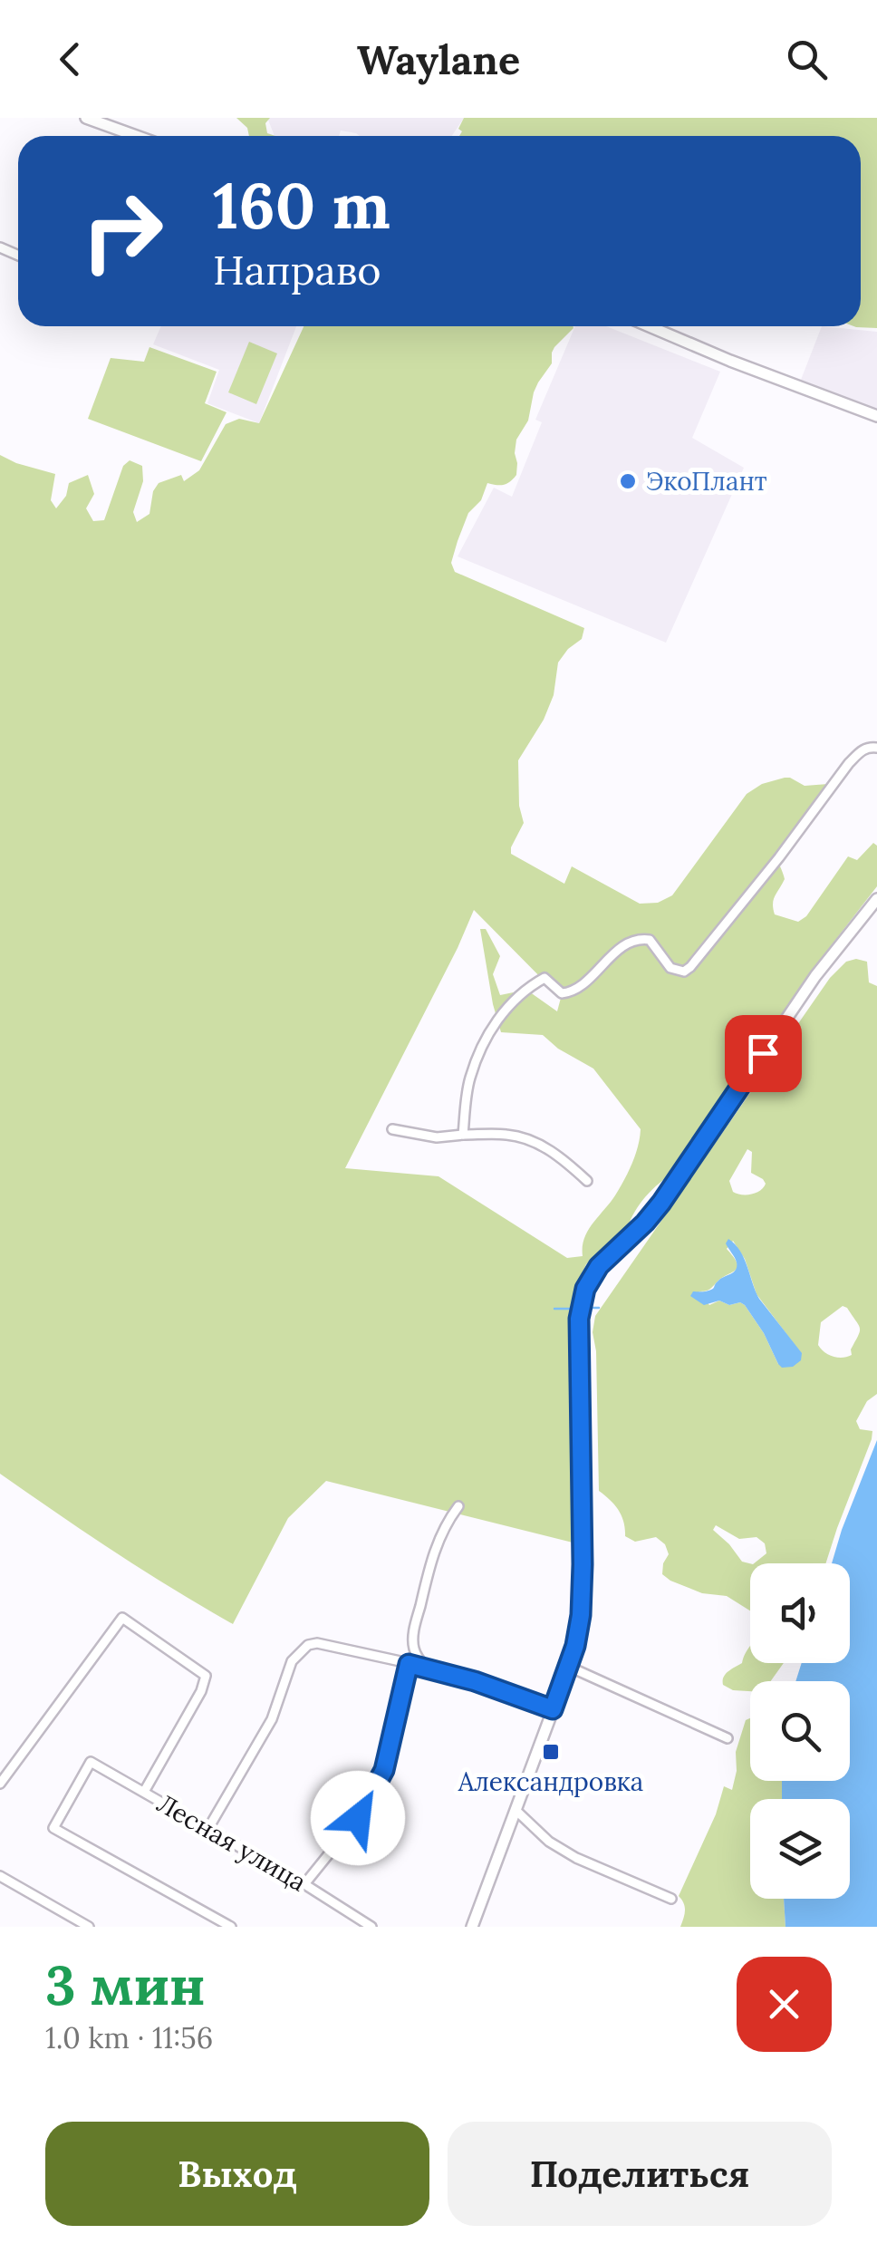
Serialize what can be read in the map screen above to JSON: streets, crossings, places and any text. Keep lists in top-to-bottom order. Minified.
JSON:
{"streets":{"street":["Лесная улица"]},"places":{"other":["ЭкоПлант"],"transit":["Александровка"]},"page":{"header":"Waylane","turn":["160 m","Направо"],"heading":["3 мин","1.0 km · 11:56"],"buttons":["Выход","Поделиться"]}}
